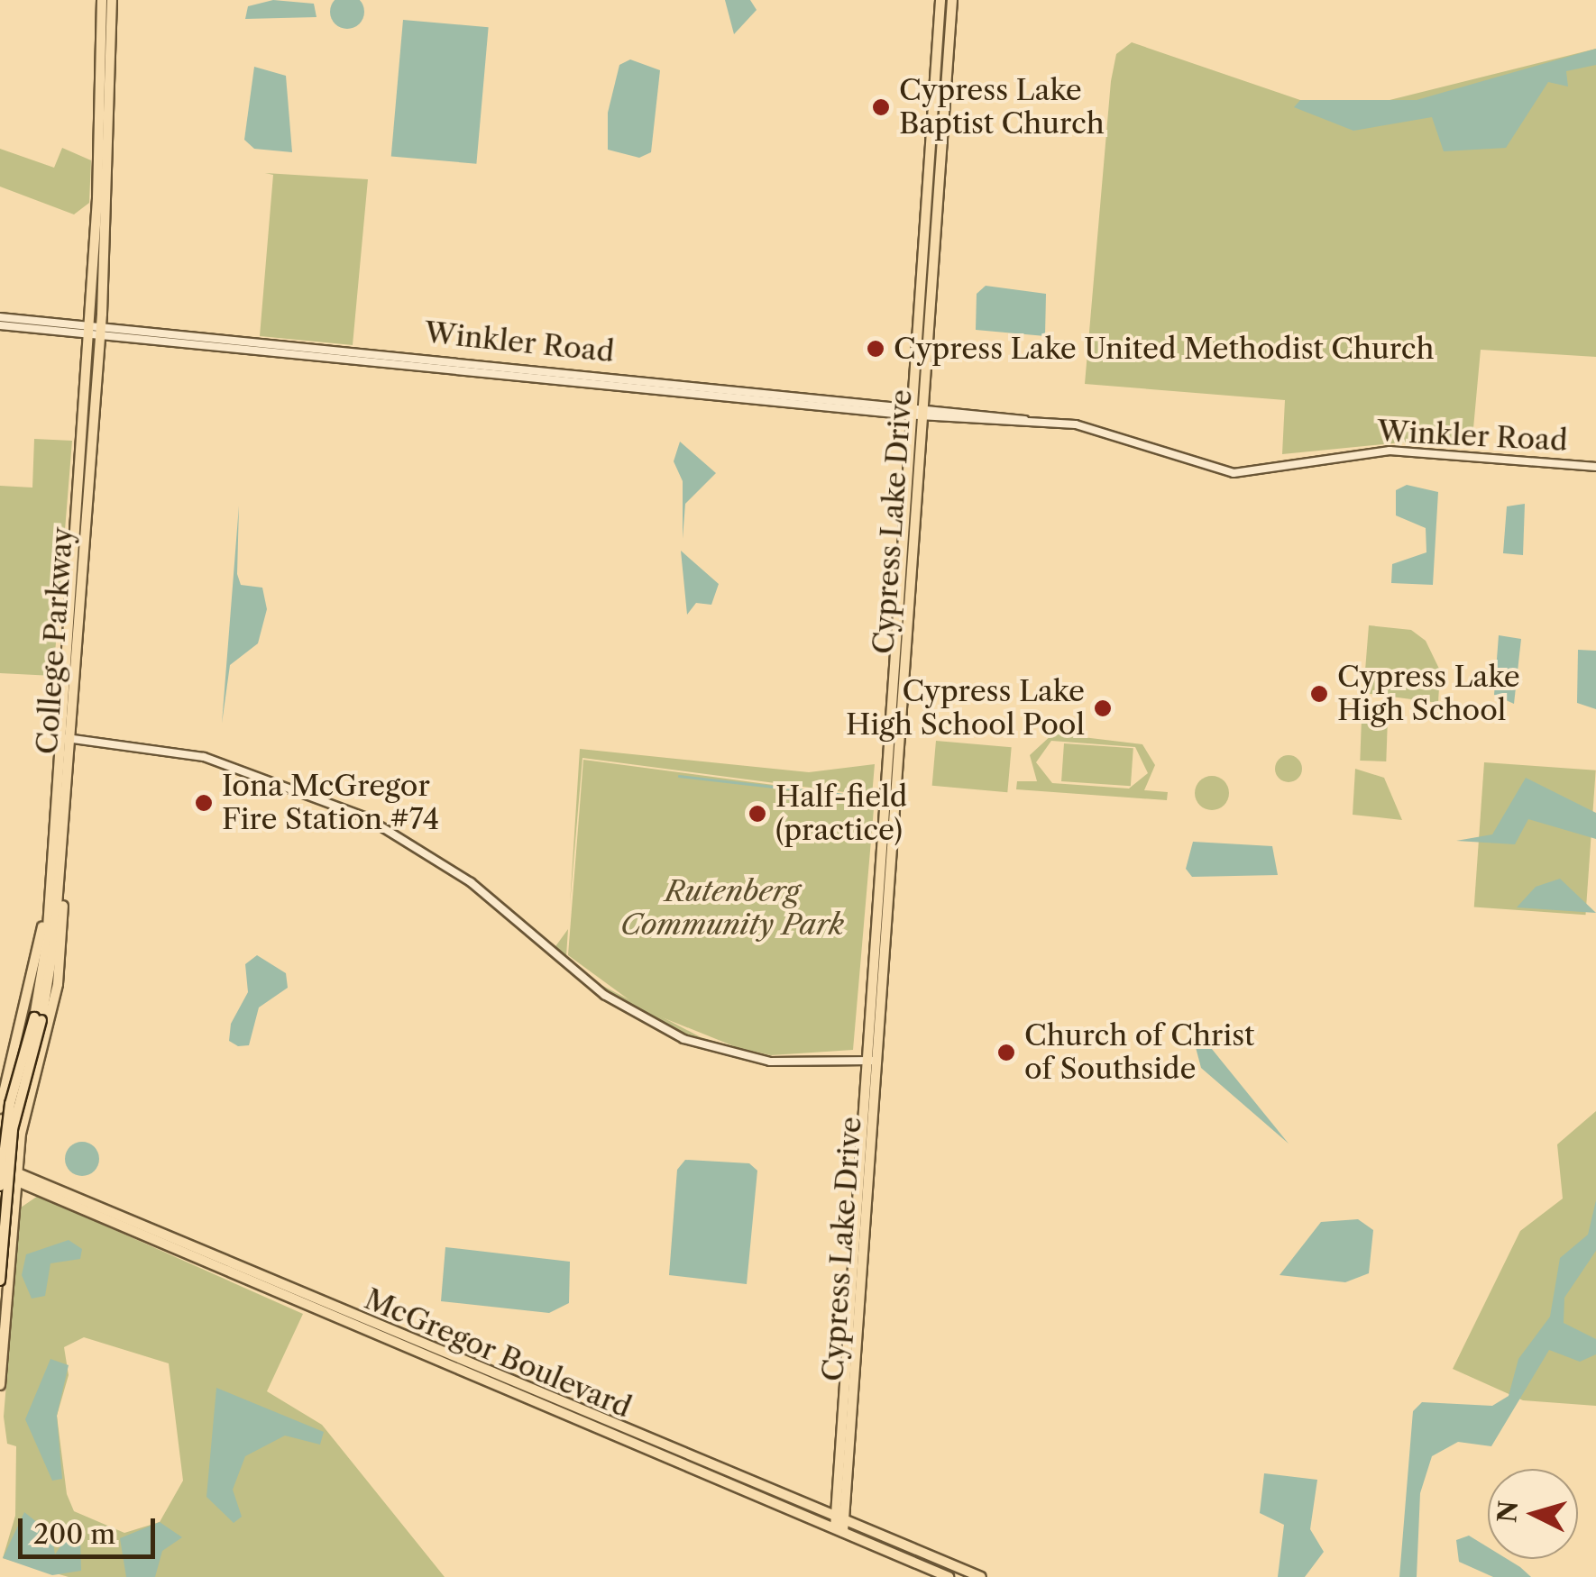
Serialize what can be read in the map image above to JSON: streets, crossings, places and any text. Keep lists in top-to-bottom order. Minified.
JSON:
{"streets":{"main road":["Cypress Lake Drive","College Parkway","McGregor Boulevard"],"street":["Winkler Road"]},"crossings":[["Winkler Road","Cypress Lake Drive"],["Winkler Road","College Parkway"],["Cypress Lake Drive","McGregor Boulevard"],["College Parkway","McGregor Boulevard"]],"parks":["Rutenberg Community Park"],"places":["Cypress Lake Baptist Church","Cypress Lake United Methodist Church","Cypress Lake High School","Cypress Lake High School Pool","Iona McGregor Fire Station #74","Half-field (practice)","Church of Christ of Southside"],"scale_bar":"200 m","north":"left"}
